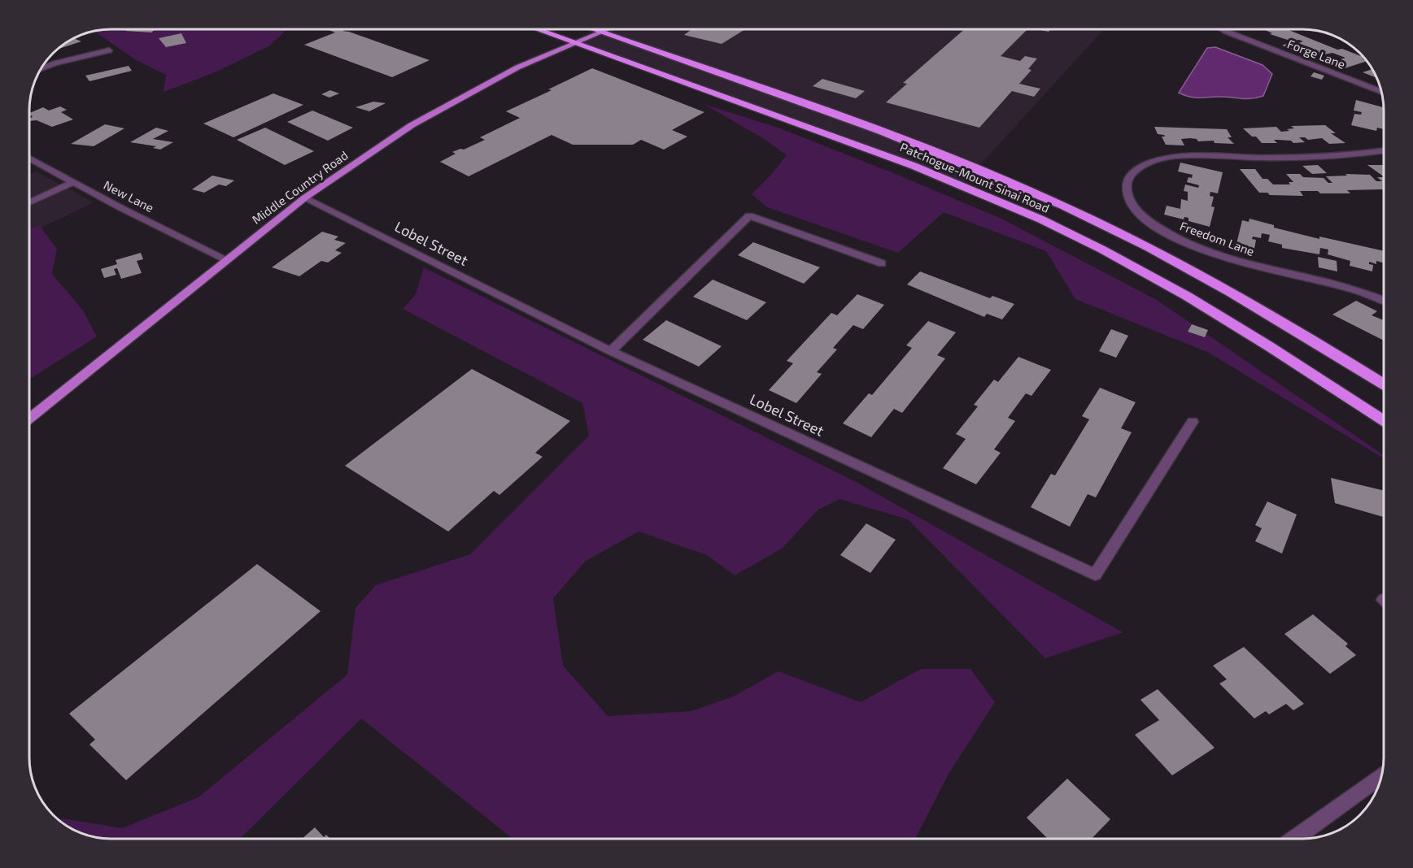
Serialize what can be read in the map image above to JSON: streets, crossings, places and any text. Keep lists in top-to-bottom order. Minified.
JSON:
{"streets":{"highway":["Patchogue-Mount Sinai Road"],"main road":["Middle Country Road"],"street":["Forge Lane","New Lane","Freedom Lane","Lobel Street"]},"crossings":[["Patchogue-Mount Sinai Road","Middle Country Road"],["Middle Country Road","New Lane"],["Middle Country Road","Lobel Street"]]}
